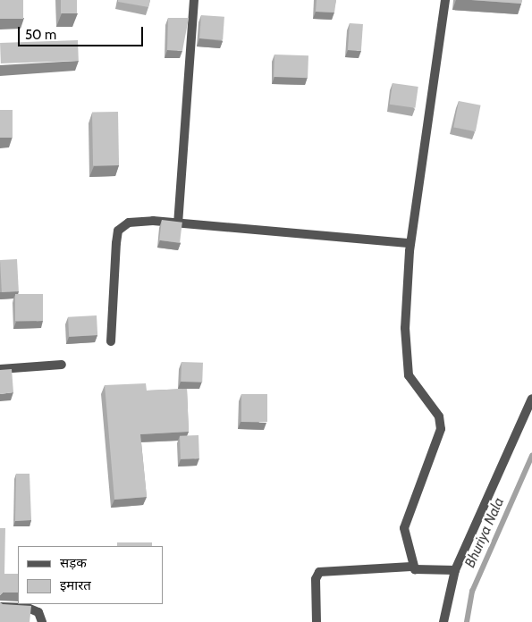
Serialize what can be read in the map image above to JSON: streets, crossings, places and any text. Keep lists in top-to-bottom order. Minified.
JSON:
{"water":["Bhuriya Nala"],"legend":["सड़क","इमारत"],"scale_bar":"50 m"}
